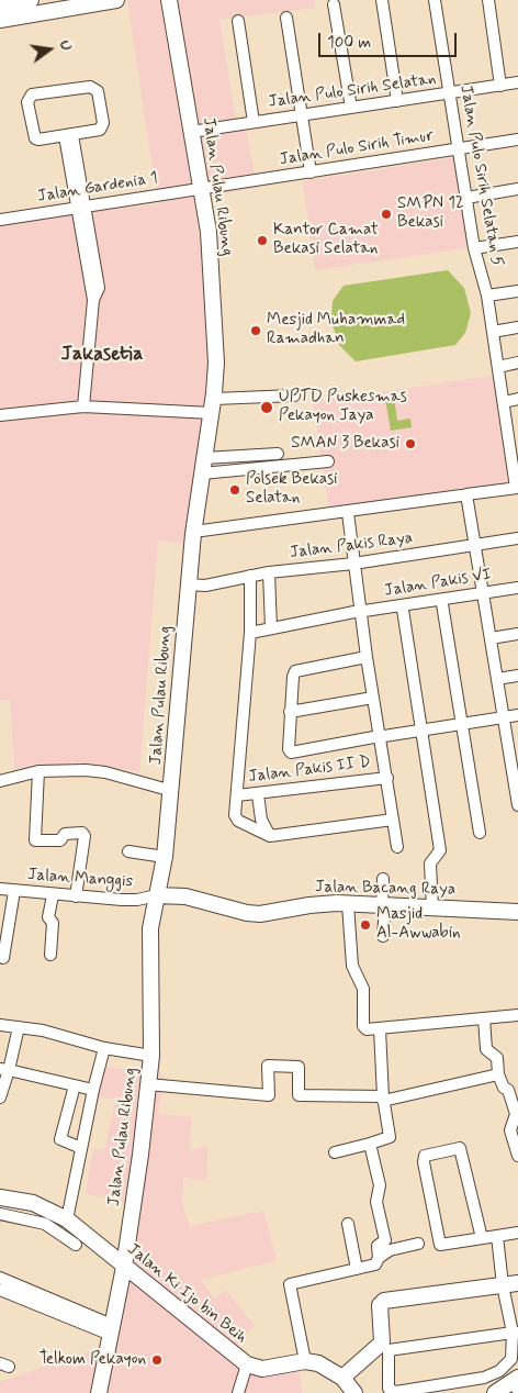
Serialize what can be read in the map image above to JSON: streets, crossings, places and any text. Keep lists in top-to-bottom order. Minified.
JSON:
{"streets":{"main road":["Jalan Pulau Ribung","Jalan Bacang Raya","Jalan Ki Ijo bin Beih"],"street":["Jalan Pulo Sirih Selatan","Jalan Pulo Sirih Timur","Jalan Pulo Sirih Selatan 5","Jalan Gardenia 1","Jalan Pakis Raya","Jalan Pakis VI","Jalan Pakis II D","Jalan Manggis"]},"crossings":[["Jalan Pulo Sirih Selatan","Jalan Pulo Sirih Selatan 5"],["Jalan Pulo Sirih Selatan","Jalan Pulau Ribung"],["Jalan Pulo Sirih Timur","Jalan Pulo Sirih Selatan 5"],["Jalan Pulo Sirih Timur","Jalan Pulau Ribung"],["Jalan Pulo Sirih Timur","Jalan Gardenia 1"],["Jalan Pulau Ribung","Jalan Gardenia 1"],["Jalan Pulau Ribung","Jalan Pakis Raya"],["Jalan Pulau Ribung","Jalan Manggis"],["Jalan Pulau Ribung","Jalan Bacang Raya"],["Jalan Pulau Ribung","Jalan Ki Ijo bin Beih"],["Jalan Manggis","Jalan Bacang Raya"]],"districts":["Jakasetia"],"places":["SMPN 12 Bekasi","Kantor Camat Bekasi Selatan","Mesjid Muhammad Ramadhan","UPTD Puskesmas Pekayon Jaya","SMAN 3 Bekasi","Polsek Bekasi Selatan","Masjid Al-Awwabin","Telkom Pekayon"],"scale_bar":"100 m","north":"right"}
